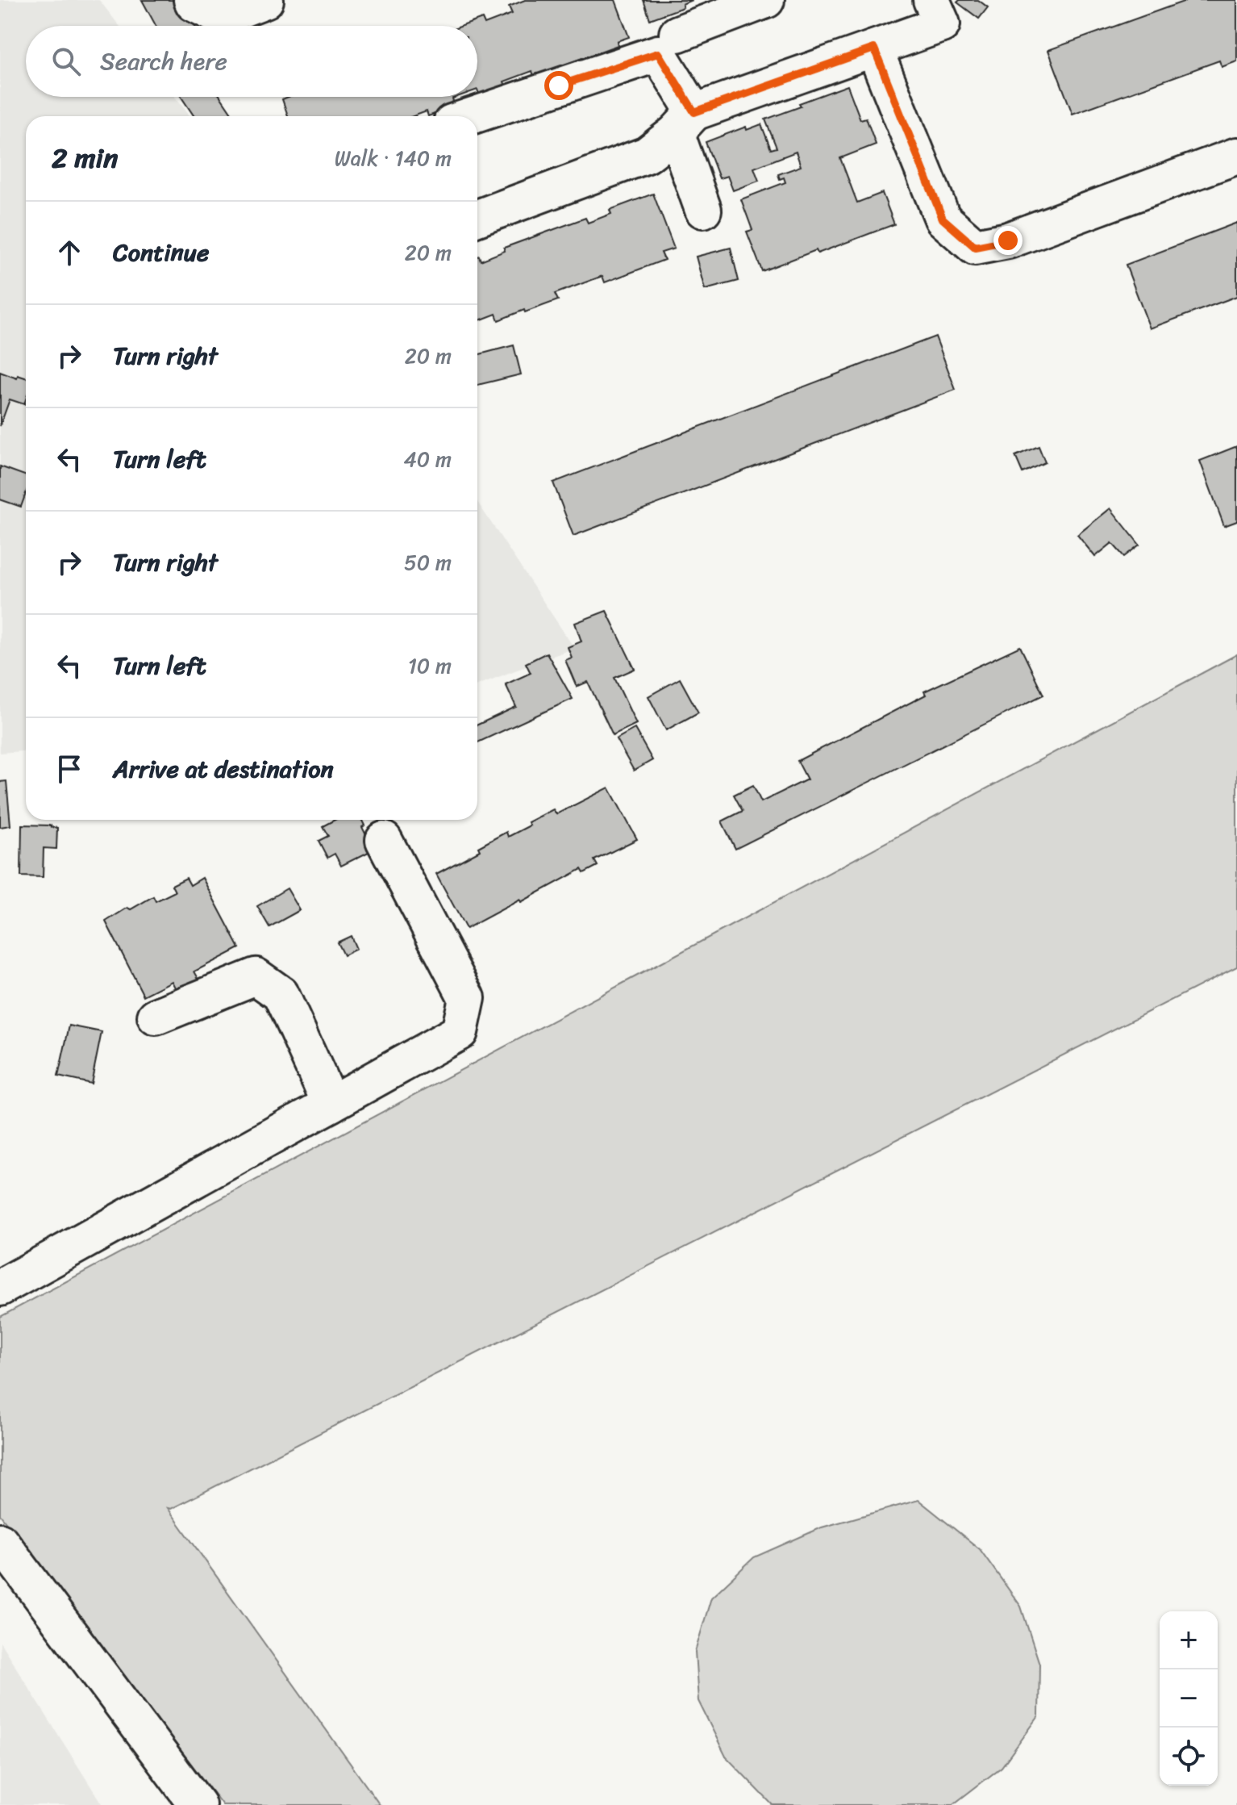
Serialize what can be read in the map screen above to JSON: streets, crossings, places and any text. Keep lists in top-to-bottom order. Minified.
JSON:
{"page":{"search":"Search here","heading":["2 min","Walk · 140 m"],"list":[["Continue","20 m"],["Turn right","20 m"],["Turn left","40 m"],["Turn right","50 m"],["Turn left","10 m"],"Arrive at destination"],"map_buttons":["+","−"]}}
